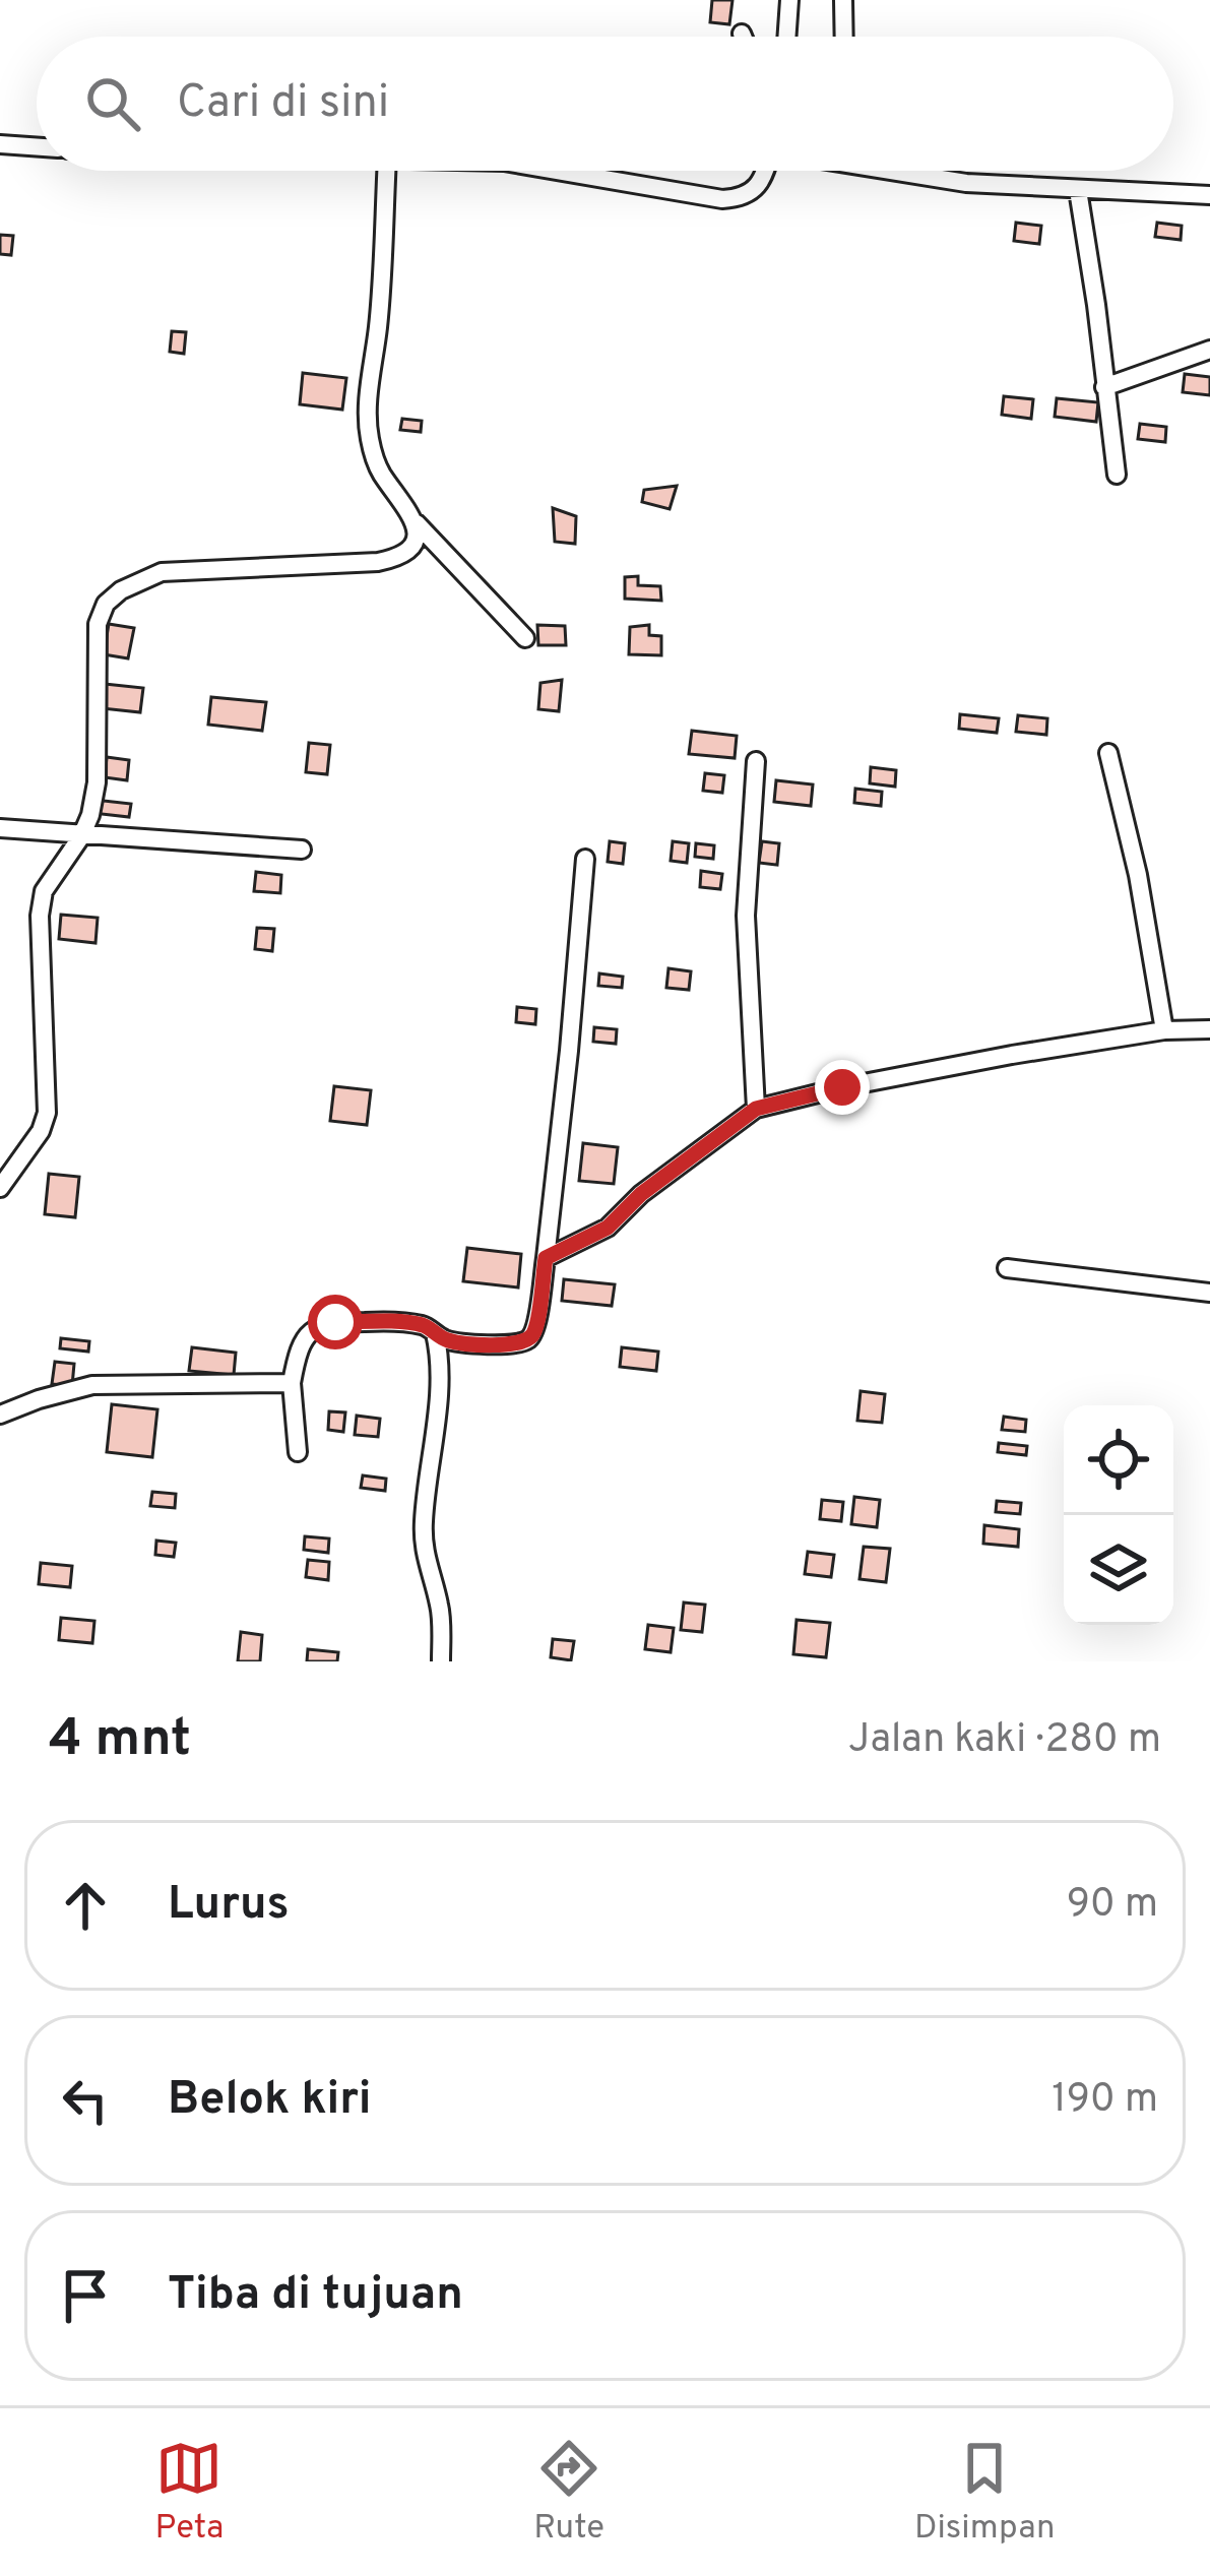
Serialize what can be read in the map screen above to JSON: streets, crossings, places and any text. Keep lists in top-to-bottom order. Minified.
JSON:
{"page":{"search":"Cari di sini","heading":["4 mnt","Jalan kaki · 280 m"],"list":[["Lurus","90 m"],["Belok kiri","190 m"],"Tiba di tujuan"],"nav":["Peta","Rute","Disimpan"]}}
